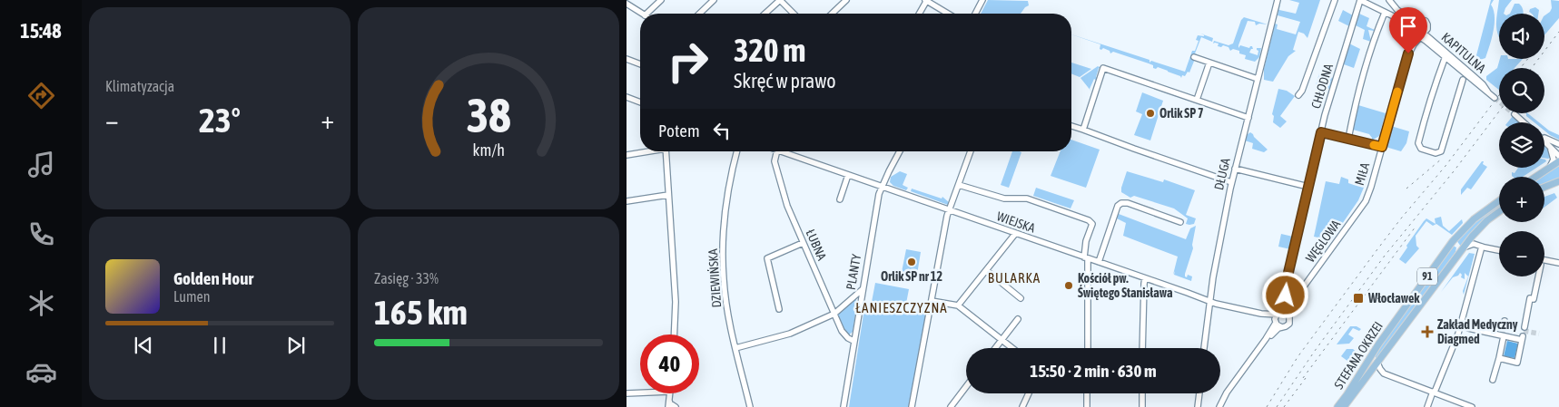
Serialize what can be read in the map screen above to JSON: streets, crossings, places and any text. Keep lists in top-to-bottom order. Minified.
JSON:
{"streets":{"main road":["91","STEFANA OKRZEI"],"street":["KAPITULNA","CHŁODNA","DŁUGA","MIŁA","WIEJSKA","WĘGLOWA","ŁUBNA","PLANTY","DZIEWIŃSKA"]},"crossings":[["KAPITULNA","CHŁODNA"],["KAPITULNA","MIŁA"],["CHŁODNA","WIEJSKA"],["CHŁODNA","WĘGLOWA"],["DŁUGA","WIEJSKA"],["MIŁA","WĘGLOWA"],["WIEJSKA","WĘGLOWA"],["WIEJSKA","PLANTY"],["ŁUBNA","PLANTY"]],"districts":["BULARKA","ŁANIESZCZYZNA"],"places":{"other":["Orlik SP 7","Orlik SP nr 12","Kościół pw. Świętego Stanisława"],"transit":["Włocławek"],"health":["Zakład Medyczny Diagmed"]},"page":{"tabs":"15:48","tile":["Klimatyzacja",["Zasięg · 33%","165 km"]],"map_buttons":["+","−"],"turn":["320 m","Skręć w prawo"],"heat":["−","23°","+"],"then":"Potem","song":["Golden Hour","Lumen"],"limit":"40","trip":"15:50 · 2 min · 630 m","gauge":["38","km/h"]}}
